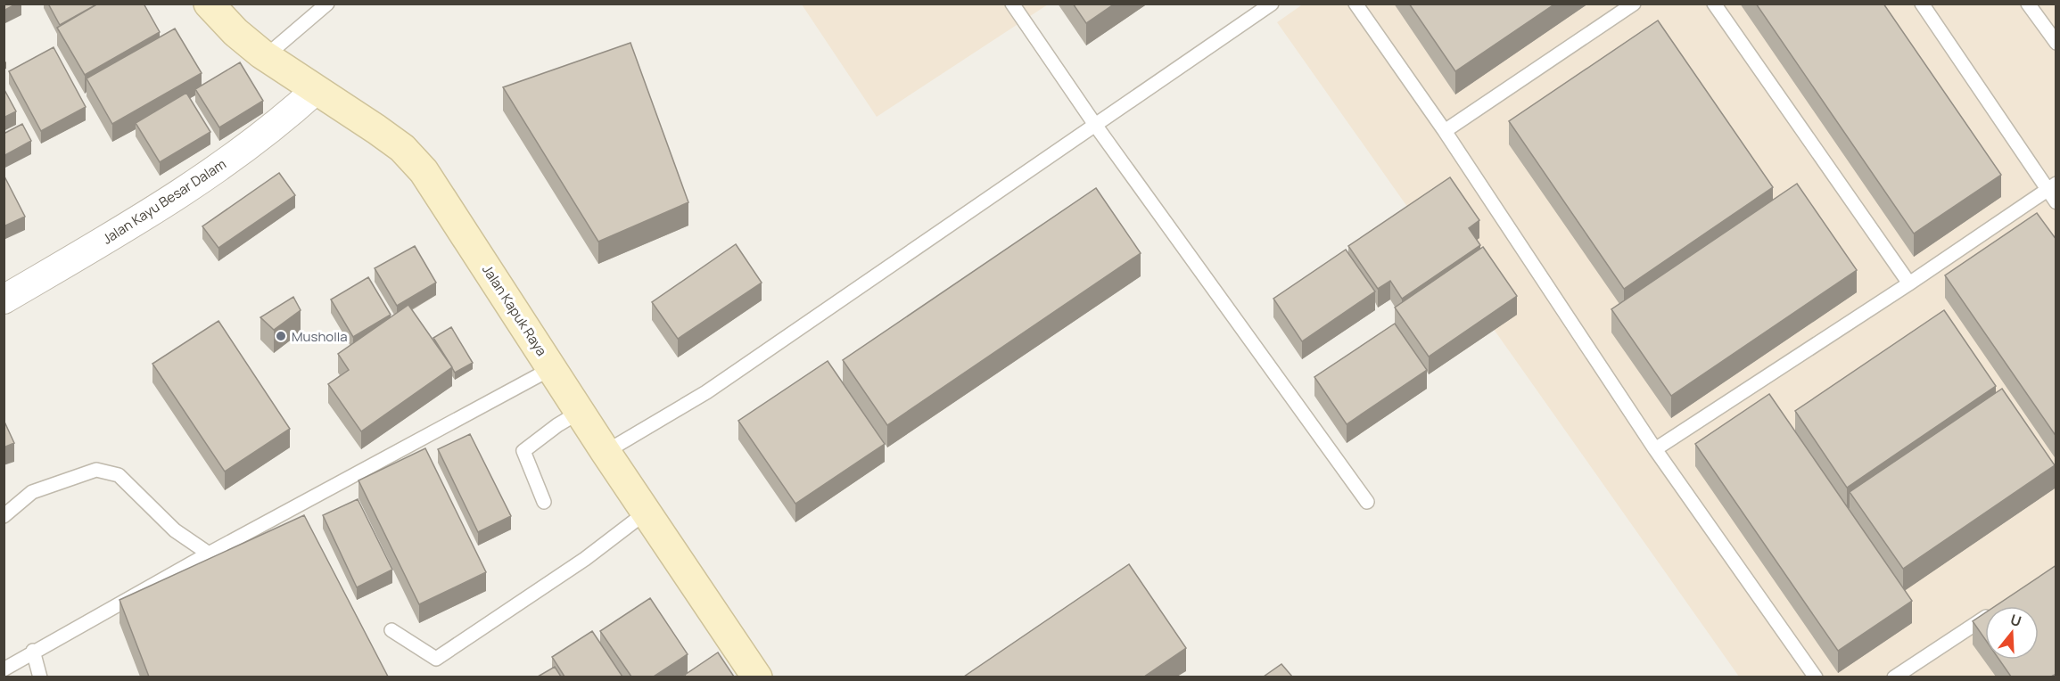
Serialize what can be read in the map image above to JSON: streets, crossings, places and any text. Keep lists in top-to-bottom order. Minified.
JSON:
{"streets":{"main road":["Jalan Kapuk Raya"],"street":["Jalan Kayu Besar Dalam"]},"crossings":[["Jalan Kayu Besar Dalam","Jalan Kapuk Raya"]],"places":["Musholla"],"north":"top"}
